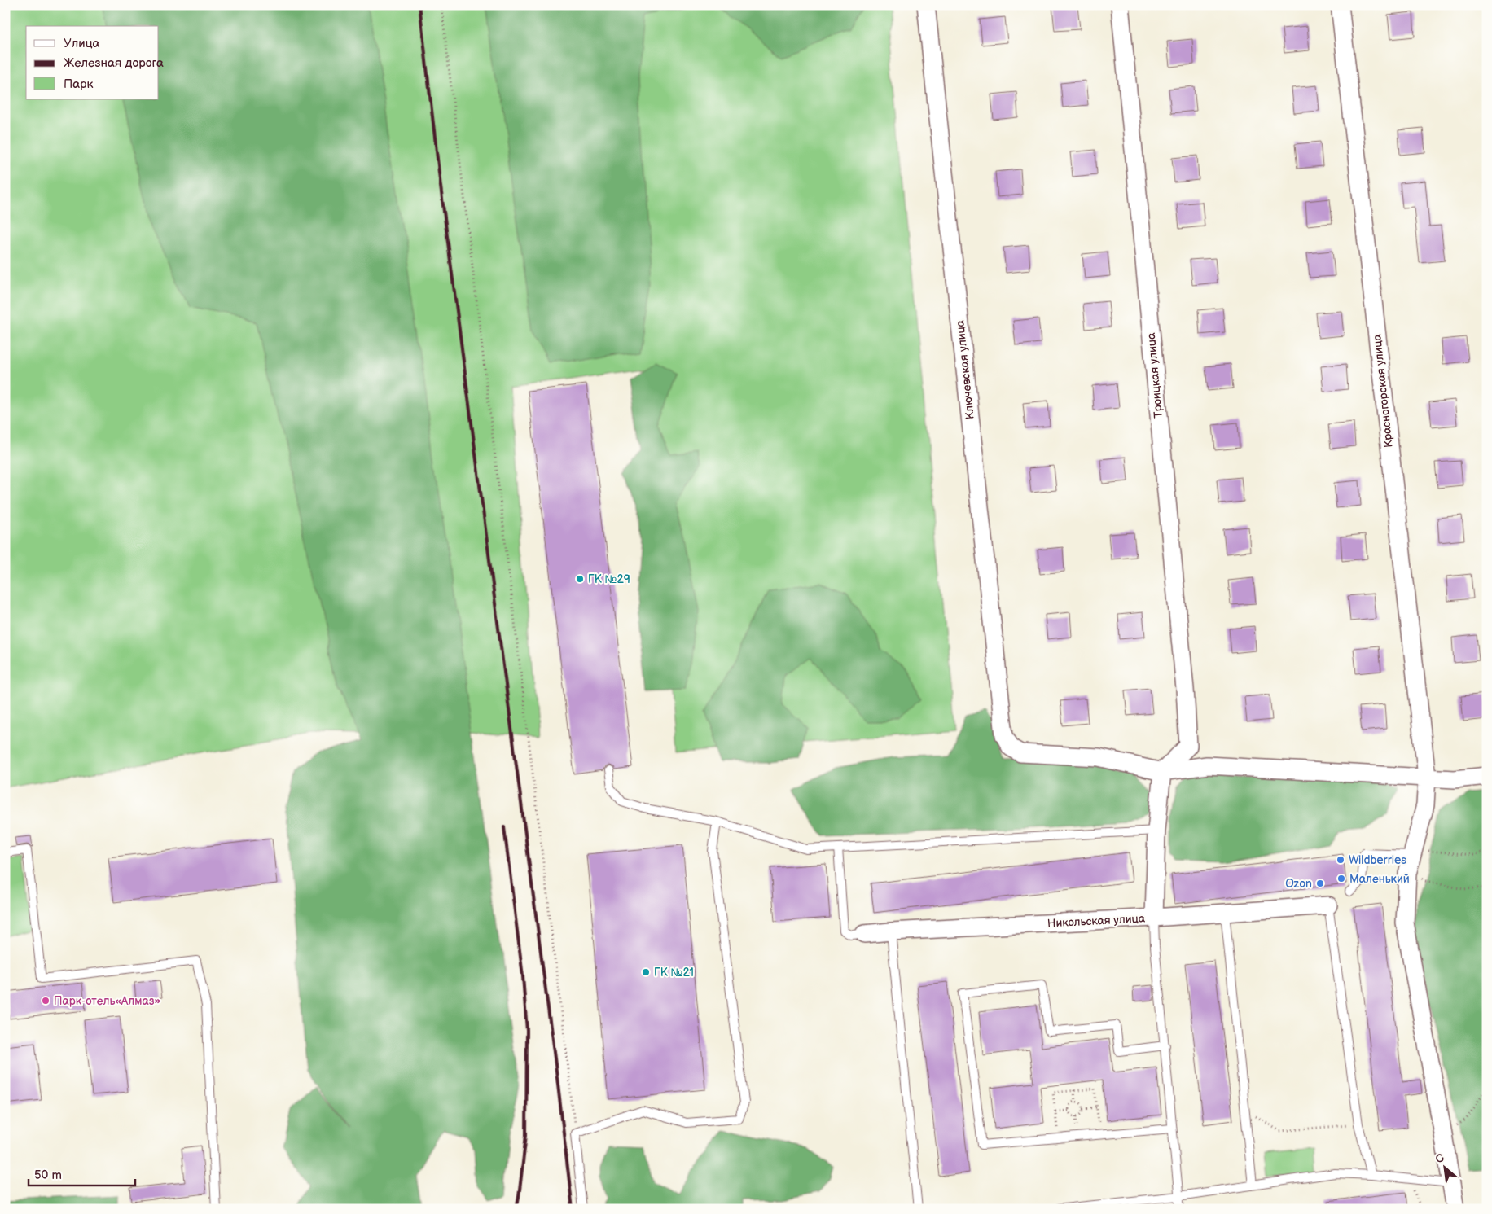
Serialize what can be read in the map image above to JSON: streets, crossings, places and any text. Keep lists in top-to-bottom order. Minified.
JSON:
{"streets":{"street":["Ключевская улица","Троицкая улица","Красногорская улица","Никольская улица"]},"crossings":[["Ключевская улица","Троицкая улица"]],"places":["ГК №29","Wildberries","Маленький","Ozon","ГК №21","Парк-отель«Алмаз»"],"legend":["Улица","Железная дорога","Парк"],"scale_bar":"50 m","north":"top left"}
